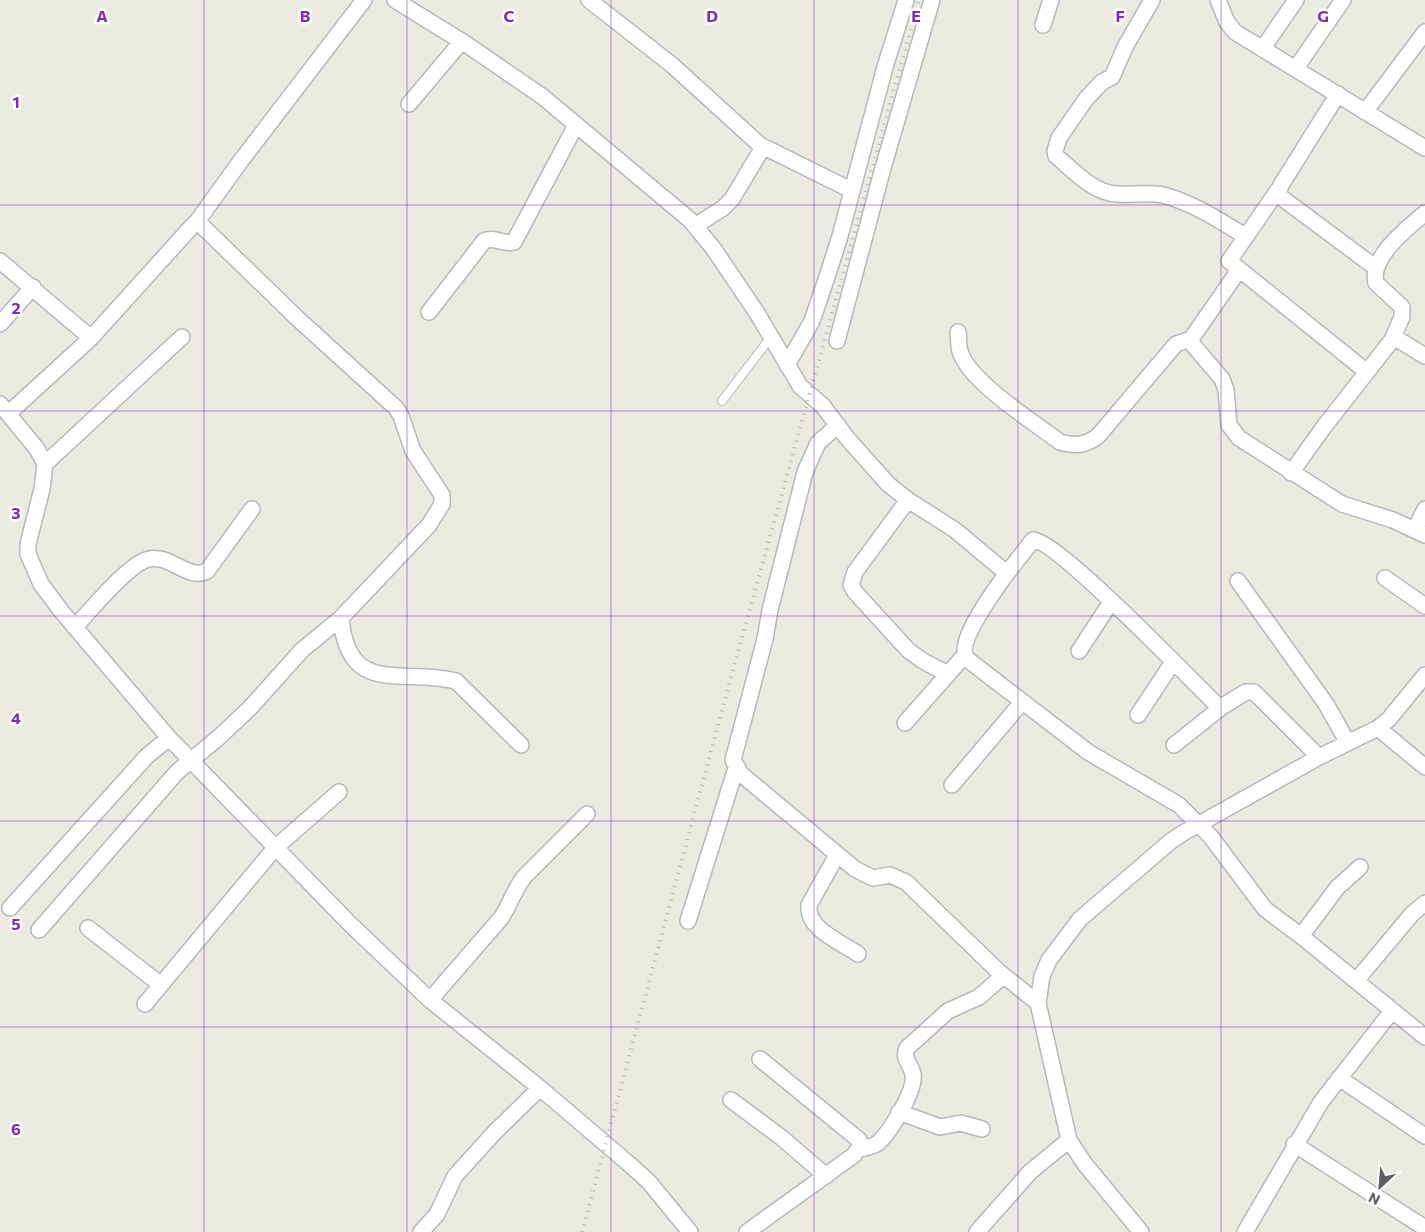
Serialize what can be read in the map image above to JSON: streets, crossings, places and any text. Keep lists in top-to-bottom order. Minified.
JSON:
{"north":"bottom left","grid":{"columns":["A","B","C","D","E","F","G"],"rows":["1","2","3","4","5","6"]}}
